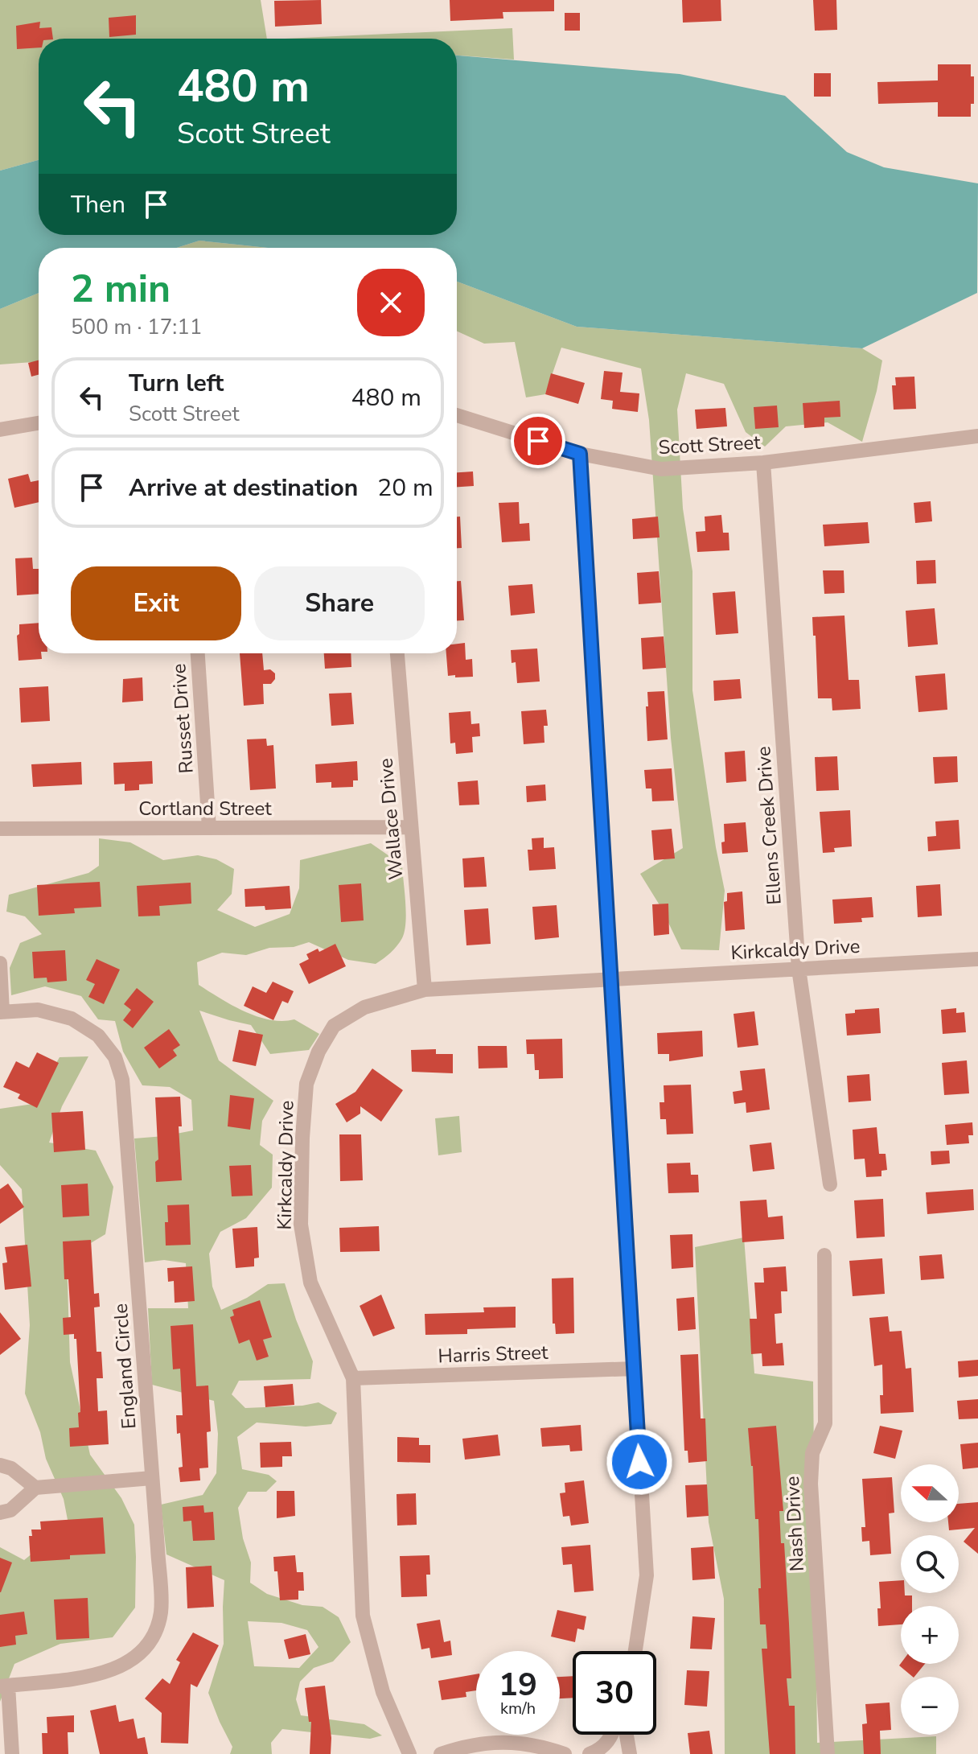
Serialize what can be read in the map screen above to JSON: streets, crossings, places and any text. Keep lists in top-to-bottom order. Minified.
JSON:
{"streets":{"street":["Scott Street","Russet Drive","Cortland Street","Wallace Drive","Ellens Creek Drive","Kirkcaldy Drive","Harris Street","England Circle","Nash Drive"]},"crossings":[["Scott Street","Ellens Creek Drive"],["Russet Drive","Cortland Street"],["Cortland Street","Wallace Drive"],["Wallace Drive","Kirkcaldy Drive"],["Ellens Creek Drive","Kirkcaldy Drive"],["Kirkcaldy Drive","Harris Street"]],"north":"left","page":{"turn":["480 m","Scott Street"],"then":"Then","heading":["2 min","500 m · 17:11"],"list":[{"name":"Turn left","note":"Scott Street","value":"480 m"},{"name":"Arrive at destination","value":"20 m"}],"buttons":["Exit","Share"],"map_buttons":["+","−"],"speed":"19 km/h","limit":"30"}}
